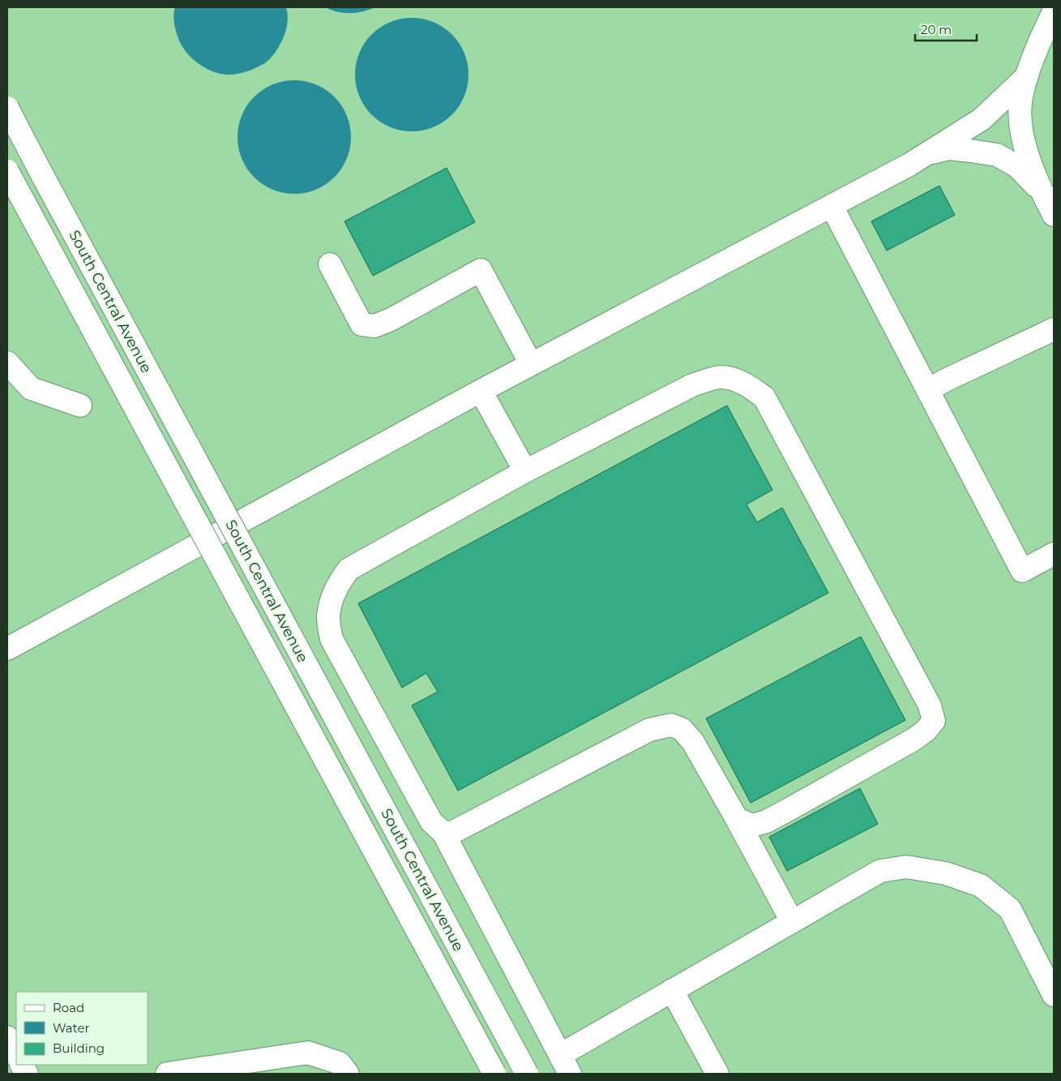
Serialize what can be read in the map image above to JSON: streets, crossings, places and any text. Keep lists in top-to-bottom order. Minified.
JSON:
{"streets":{"main road":["South Central Avenue"]},"legend":["Road","Water","Building"],"scale_bar":"20 m"}
